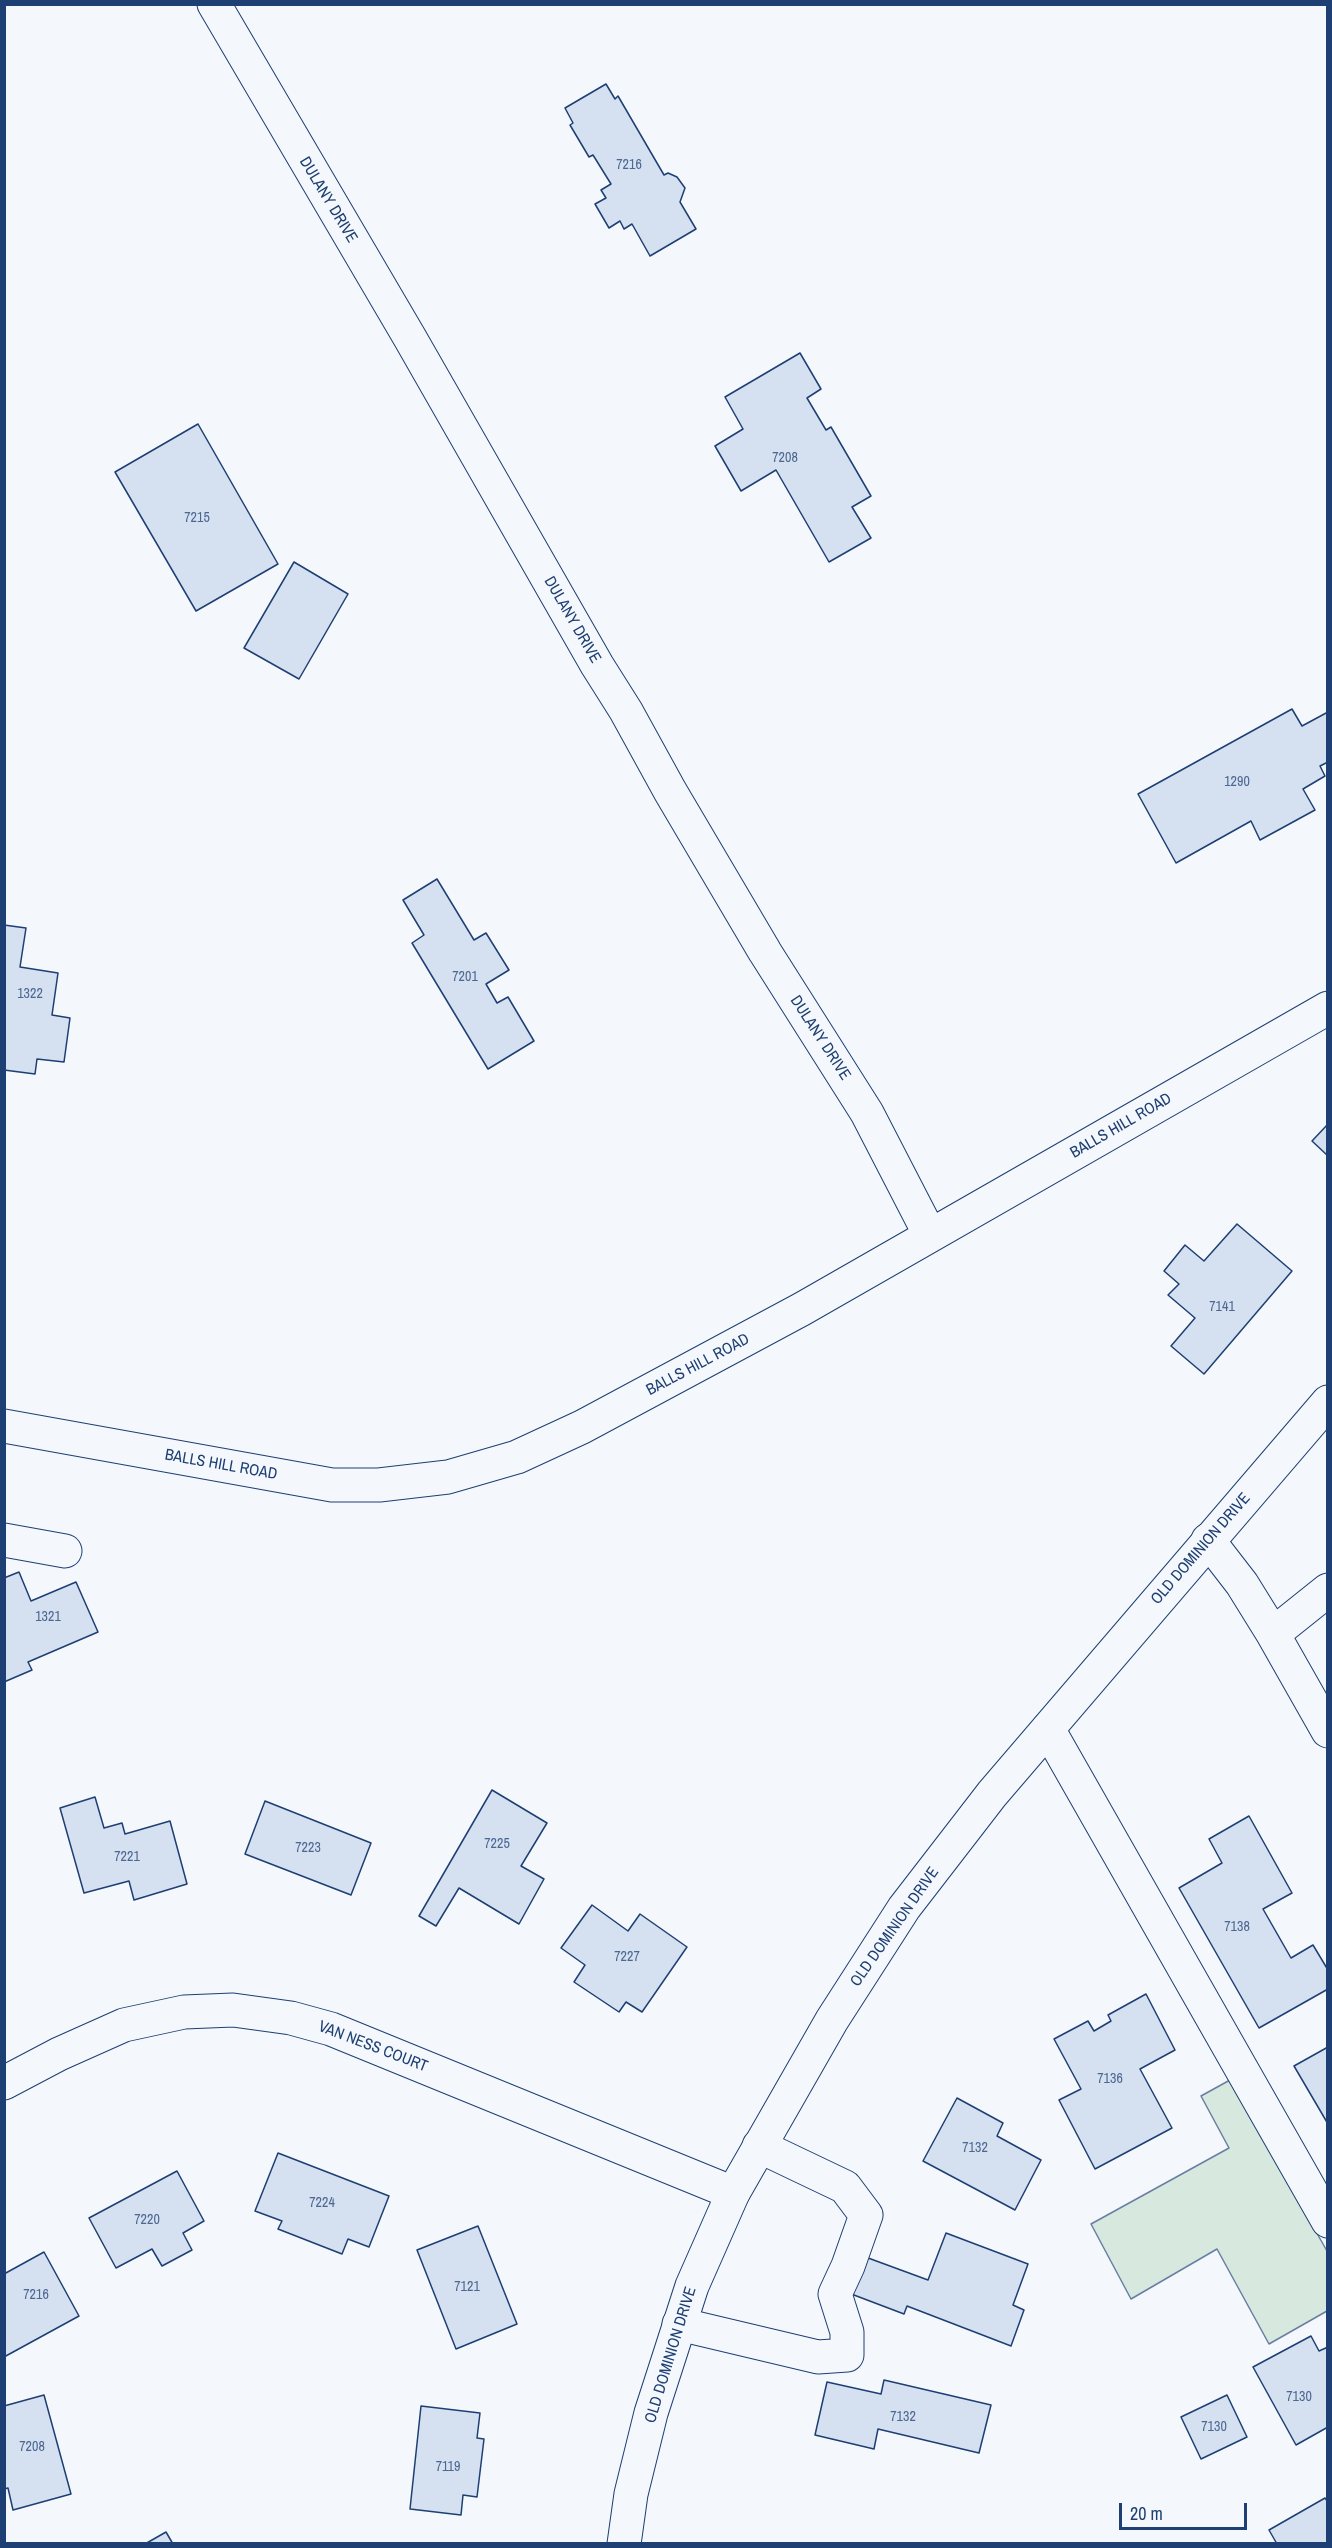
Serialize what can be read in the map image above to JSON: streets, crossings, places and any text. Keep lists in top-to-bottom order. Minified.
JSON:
{"streets":{"street":["DULANY DRIVE","BALLS HILL ROAD","OLD DOMINION DRIVE","VAN NESS COURT"]},"crossings":[["DULANY DRIVE","BALLS HILL ROAD"],["OLD DOMINION DRIVE","VAN NESS COURT"]],"house_numbers":["7216","7208","7215","1290","7201","1322","7141","1321","7225","7223","7221","7138","7227","7136","7132","7224","7220","7121","7216","7130","7132","7130","7208","7119"],"scale_bar":"20 m"}
